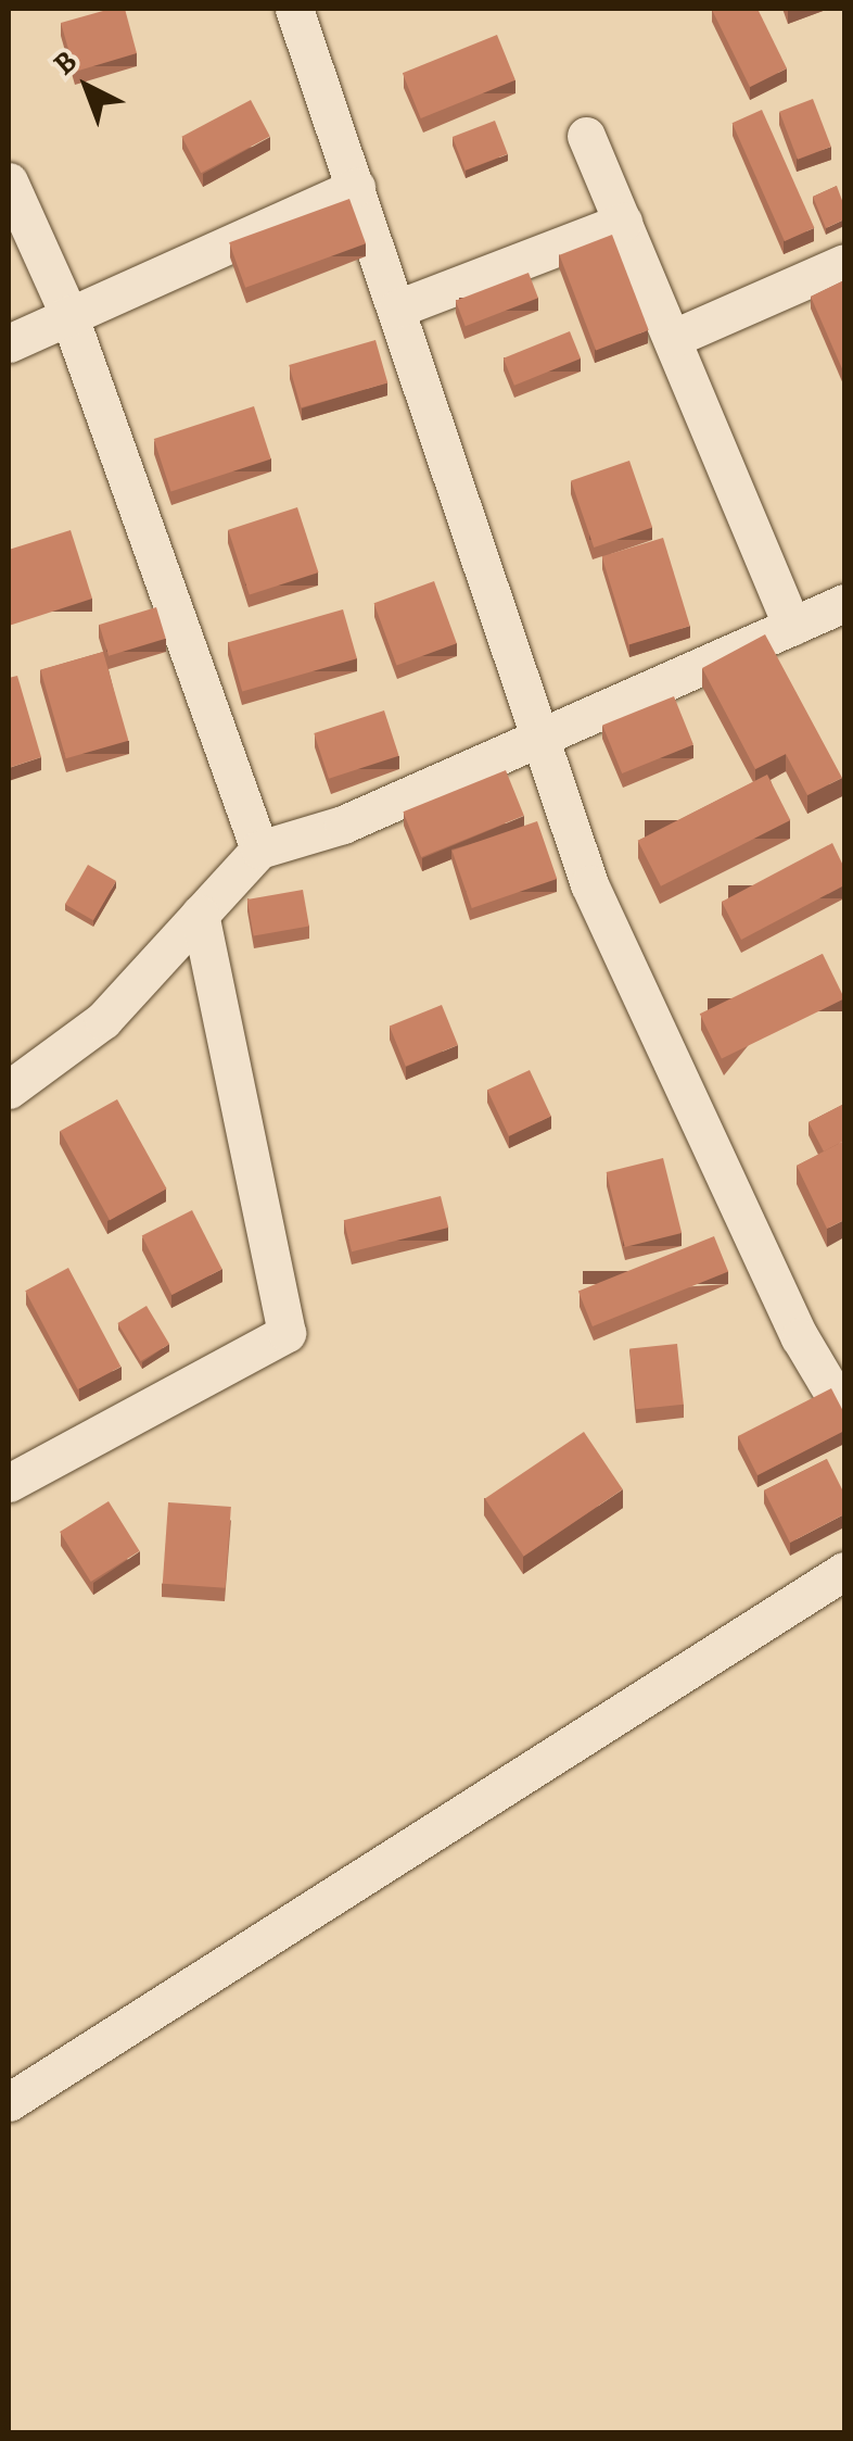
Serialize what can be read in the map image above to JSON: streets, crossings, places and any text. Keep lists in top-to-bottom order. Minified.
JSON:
{"north":"top left"}
